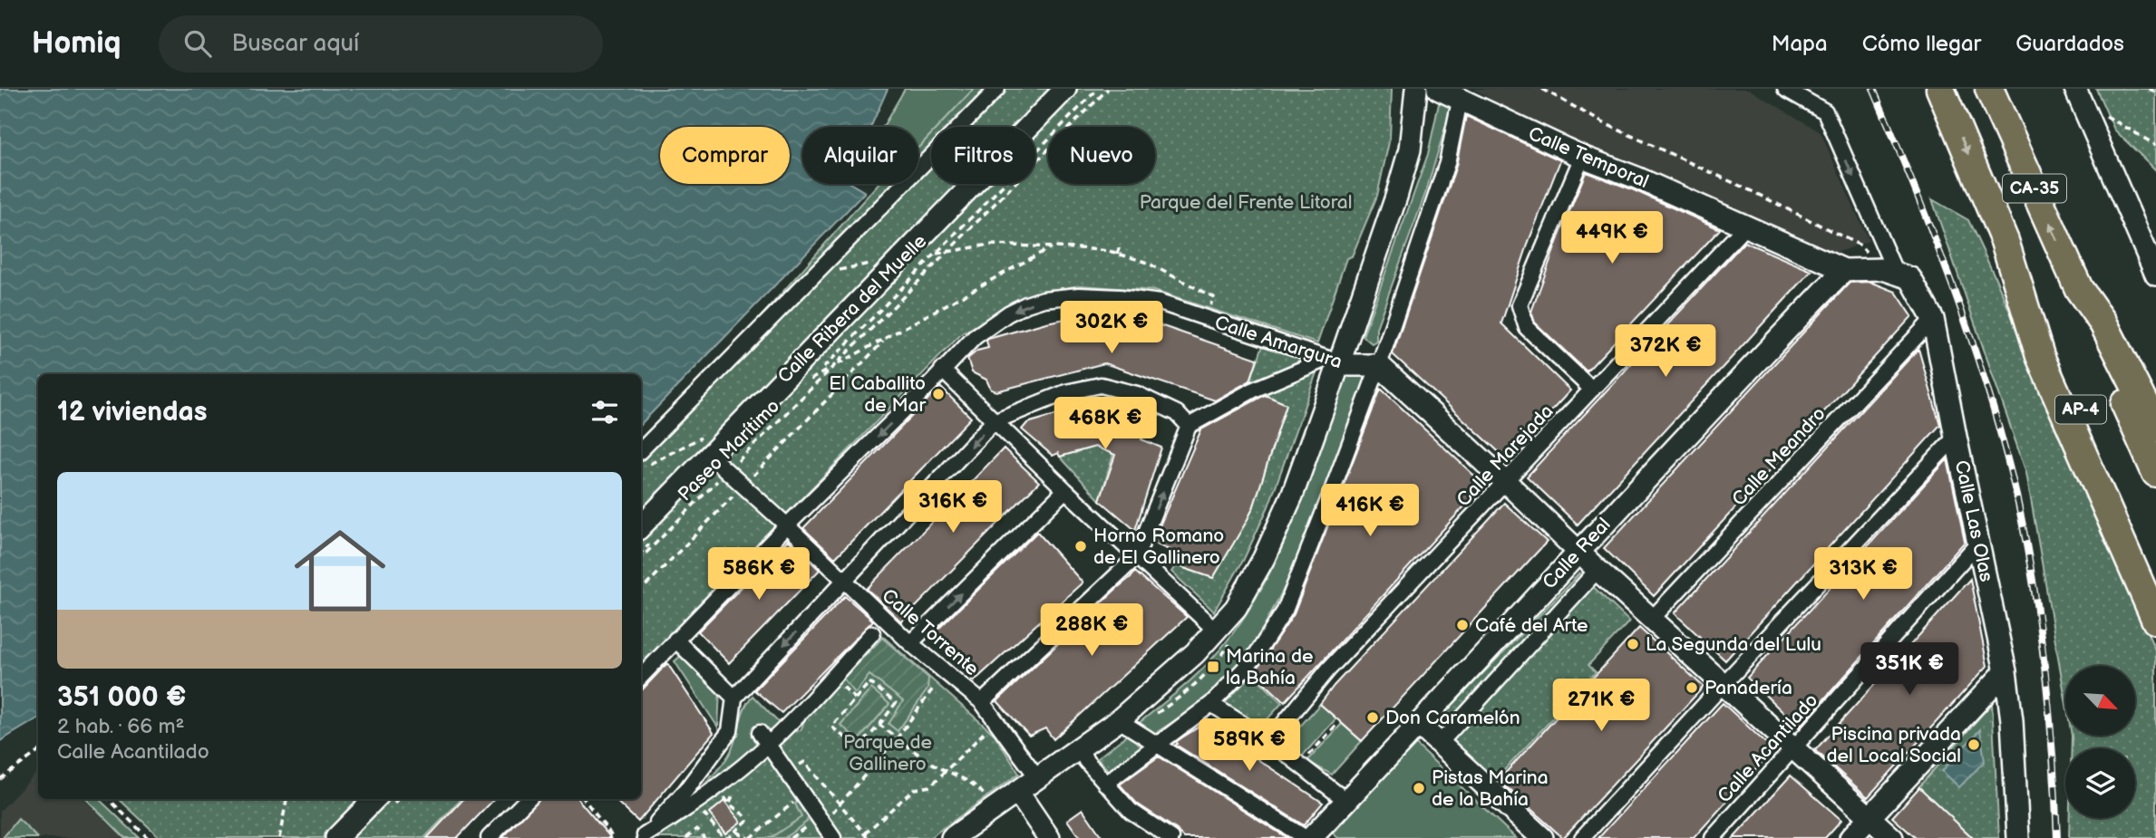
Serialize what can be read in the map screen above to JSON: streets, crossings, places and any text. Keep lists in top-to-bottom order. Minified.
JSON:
{"streets":{"highway":["CA-35","AP-4"],"street":["Calle Temporal","Calle Ribera del Muelle","Calle Amargura","Calle Marejada","Calle Meandro","Calle Las Olas","Calle Real","Calle Torrente","Calle Acantilado"],"path":["Paseo Marítimo"]},"crossings":[["Calle Temporal","Calle Marejada"],["Calle Temporal","Calle Real"],["CA-35","AP-4"],["Calle Ribera del Muelle","Paseo Marítimo"],["Calle Ribera del Muelle","Calle Torrente"],["Calle Amargura","Calle Torrente"],["Paseo Marítimo","Calle Torrente"],["Calle Meandro","Calle Las Olas"],["Calle Las Olas","Calle Acantilado"]],"parks":["Parque del Frente Litoral","Parque de Gallinero"],"places":{"other":["El Caballito de Mar","Horno Romano de El Gallinero","Café del Arte","La Segunda del Lulu","Panadería","Don Caramelón","Piscina privada del Local Social","Pistas Marina de la Bahía"],"transit":["Marina de la Bahía"]},"north":"bottom right","page":{"header":"Homiq","search":"Buscar aquí","nav":["Mapa","Cómo llegar","Guardados"],"chip":["Comprar","Alquilar","Filtros","Nuevo"],"price":["449K €","302K €","372K €","468K €","316K €","416K €","586K €","313K €","288K €","351K €","271K €","589K €"],"heading":"12 viviendas","list":[{"name":"351 000 €","note":"2 hab. · 66 m² · Calle Acantilado"}]}}
